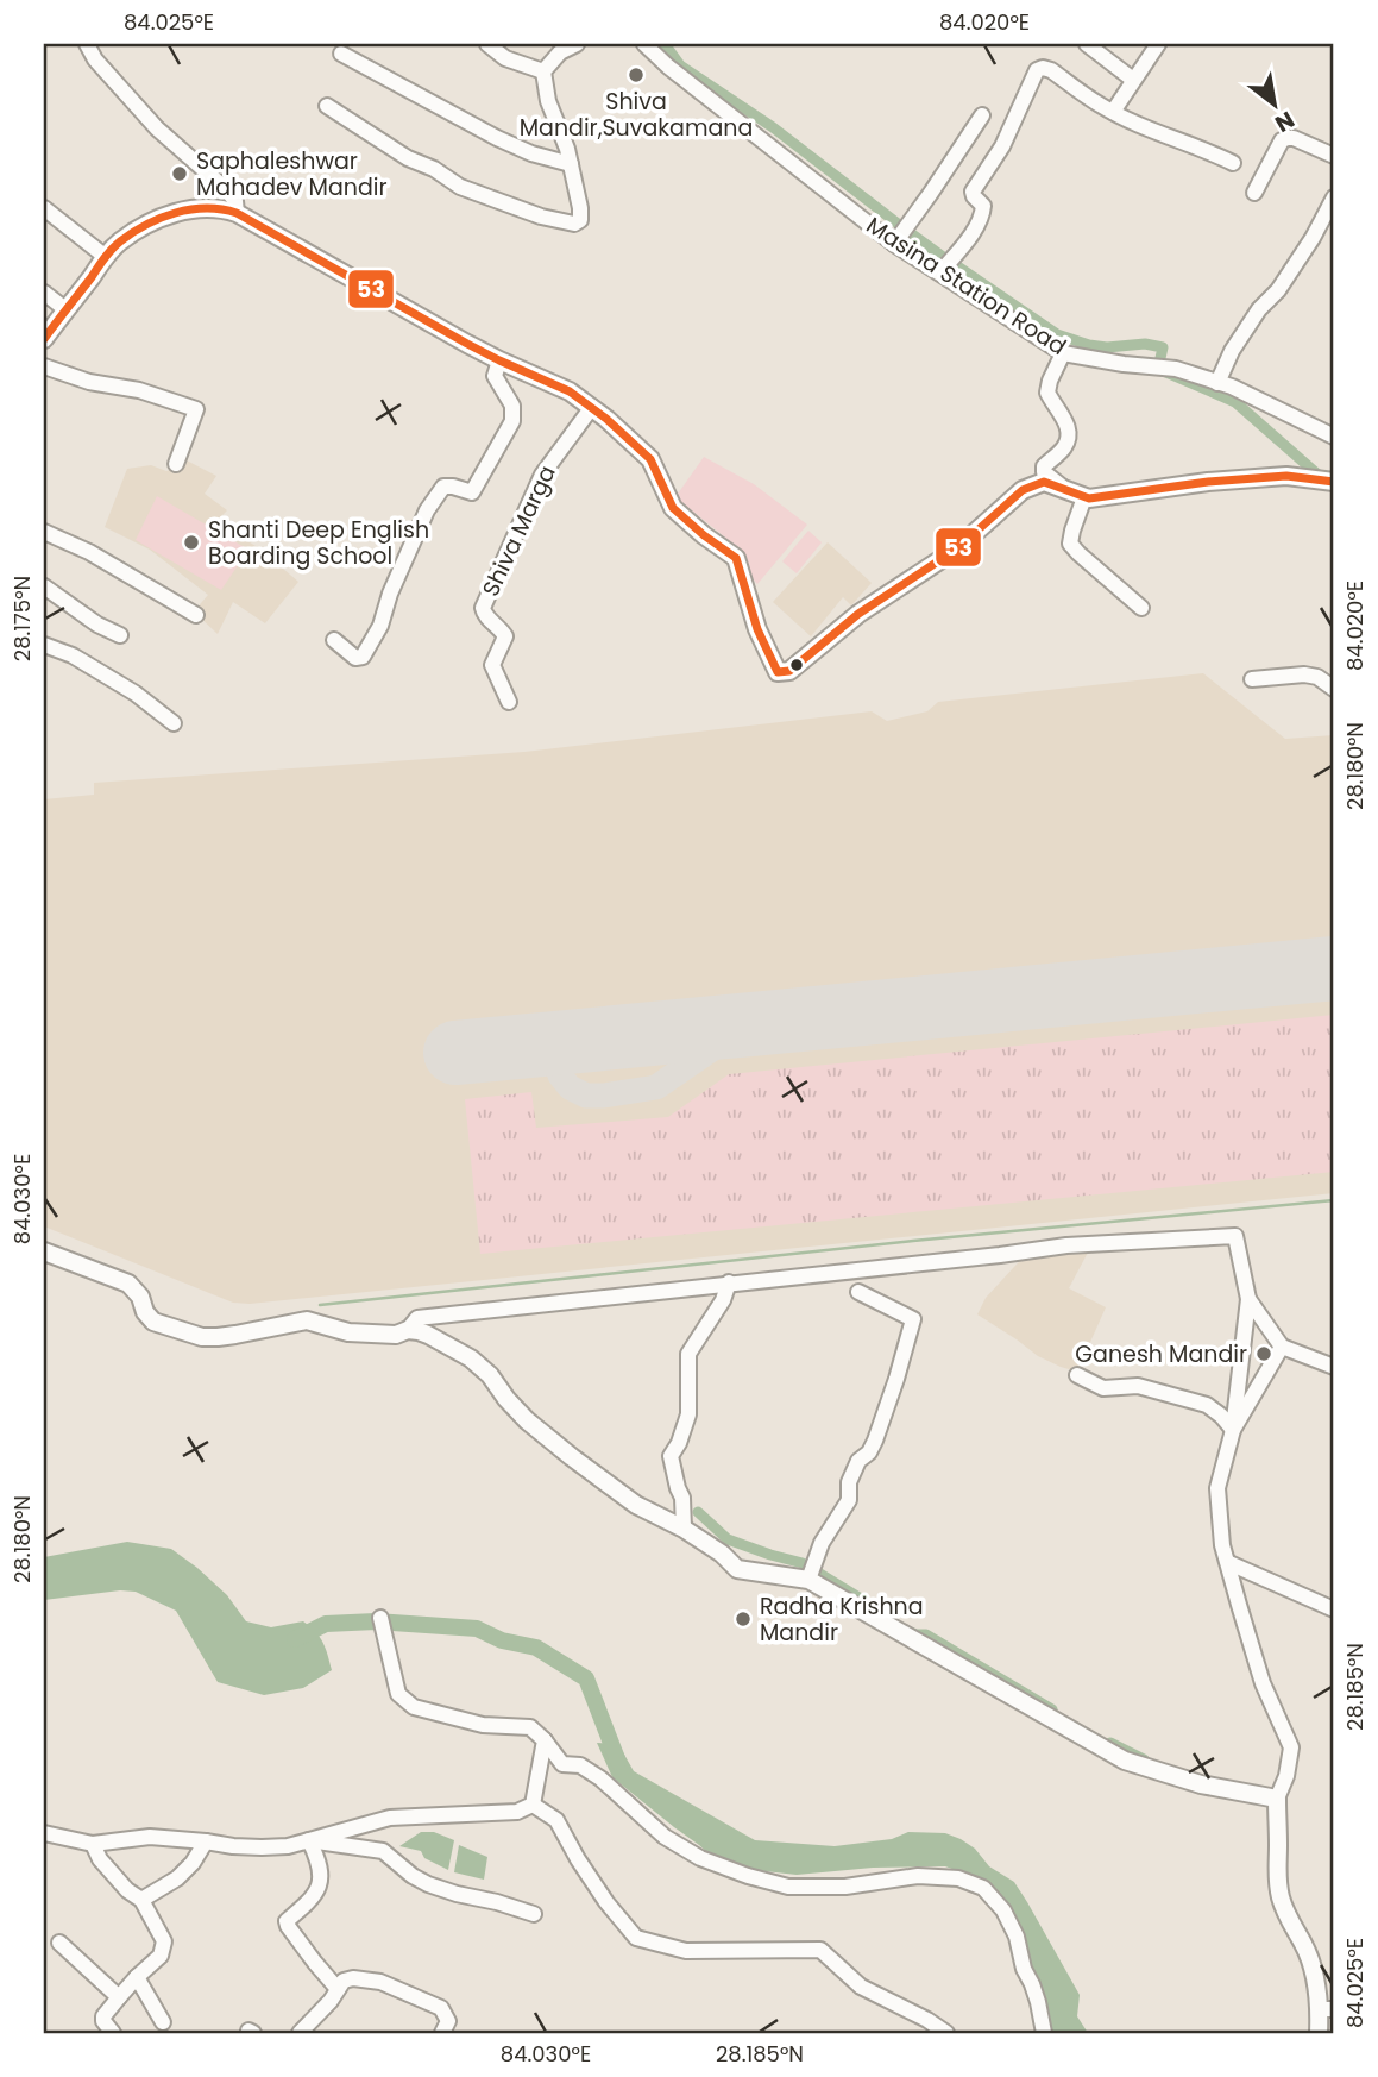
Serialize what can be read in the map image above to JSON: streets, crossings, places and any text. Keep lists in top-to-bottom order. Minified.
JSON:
{"streets":{"street":["Masina Station Road","Shiva Marga"]},"places":["Shiva Mandir,Suvakamana","Saphaleshwar Mahadev Mandir","Shanti Deep English Boarding School","Ganesh Mandir","Radha Krishna Mandir"],"lines":["transit line 53"],"north":"bottom right","coordinates":["84.025°E","84.020°E","28.175°N","28.180°N","84.030°E","28.185°N"]}
